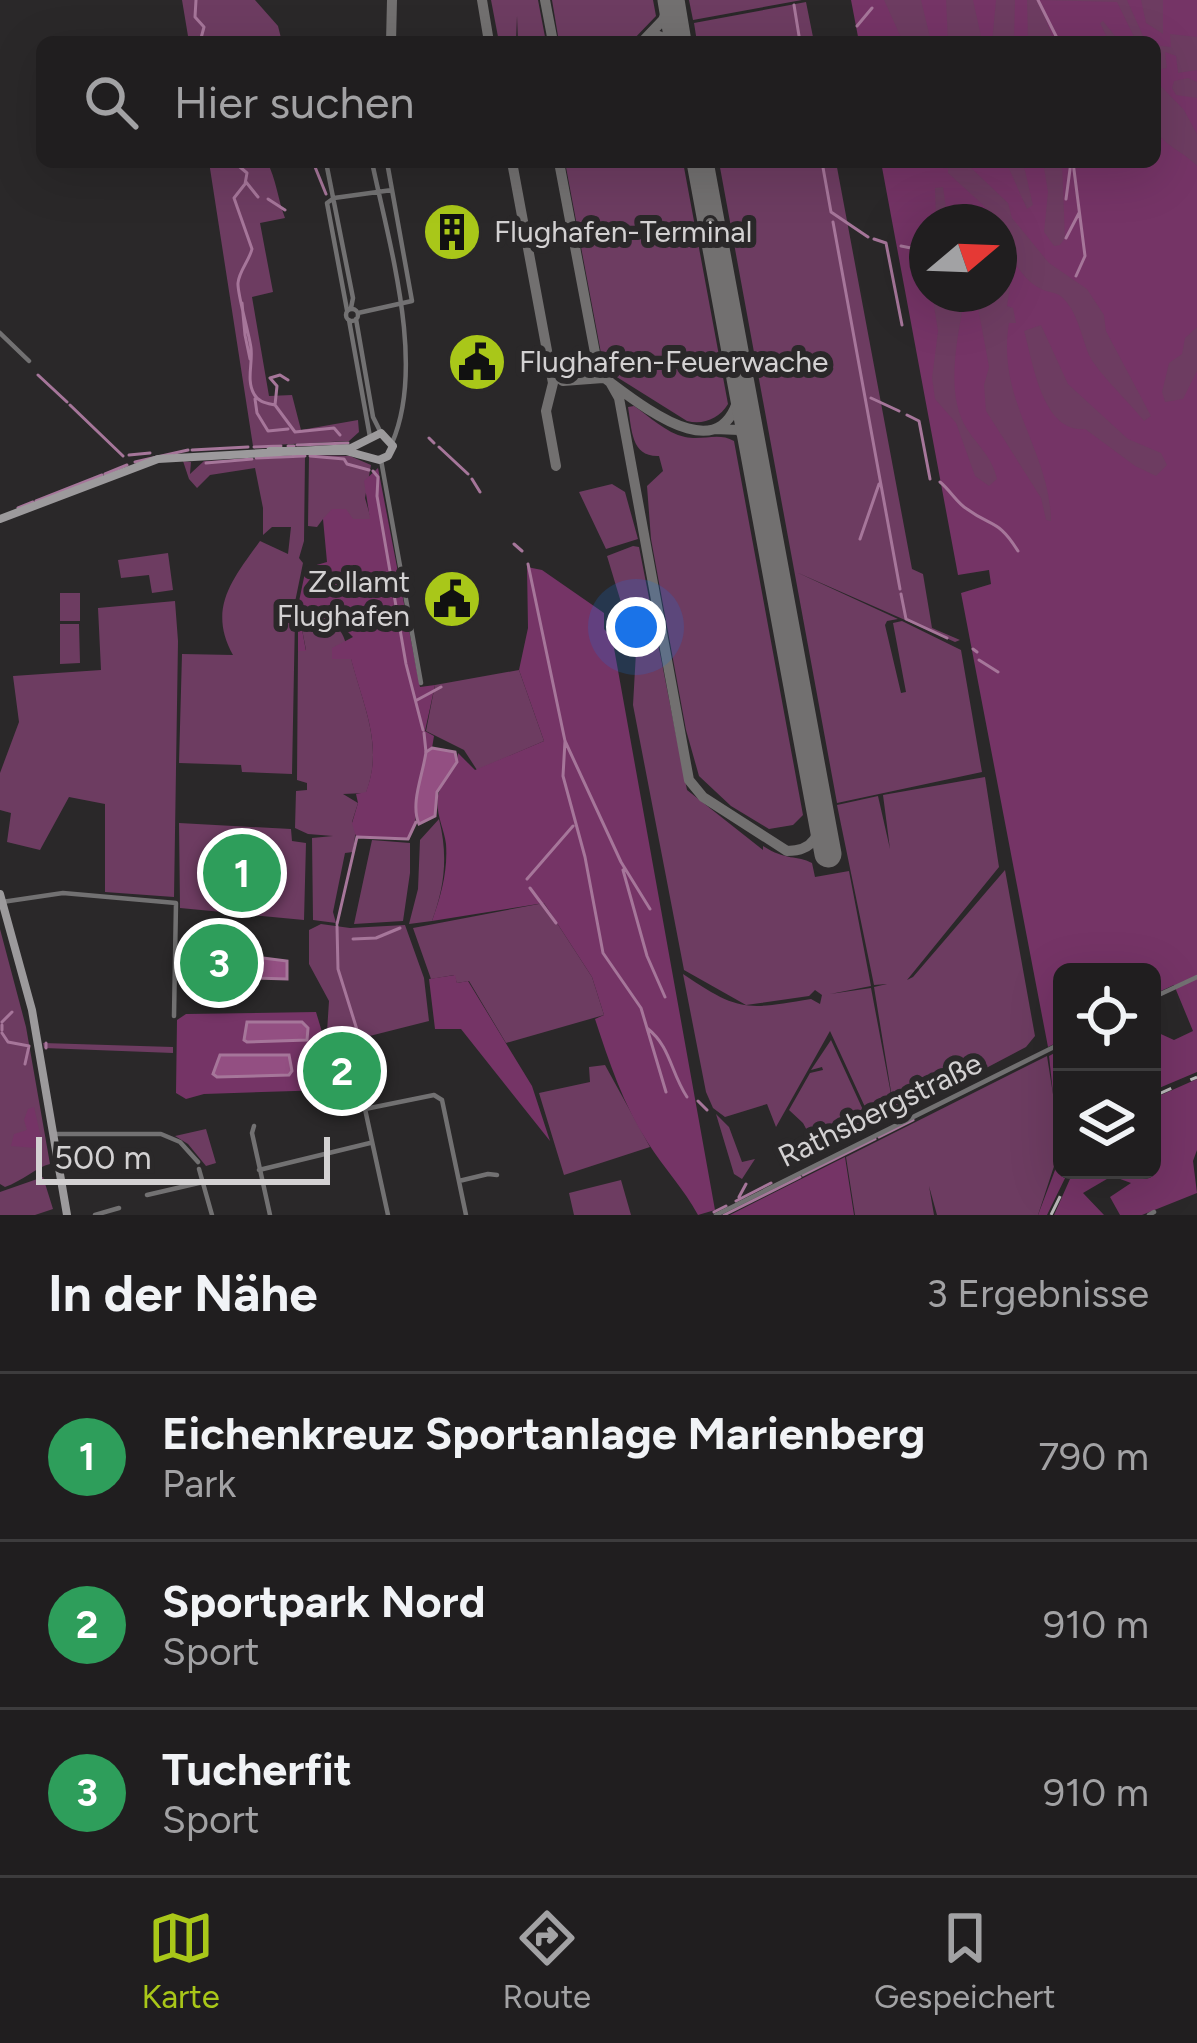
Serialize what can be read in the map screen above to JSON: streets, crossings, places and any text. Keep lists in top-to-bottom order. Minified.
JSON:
{"streets":{"street":["Rathsbergstraße"]},"places":{"building":["Flughafen-Terminal"],"public building":["Flughafen-Feuerwache","Zollamt Flughafen"]},"scale_bar":"500 m","north":"right","page":{"search":"Hier suchen","pins":["1","3","2"],"scale":"500 m","heading":["In der Nähe","3 Ergebnisse"],"list":[{"mark":"1","name":"Eichenkreuz Sportanlage Marienberg","note":"Park","value":"790 m"},{"mark":"2","name":"Sportpark Nord","note":"Sport","value":"910 m"},{"mark":"3","name":"Tucherfit","note":"Sport","value":"910 m"}],"nav":["Karte","Route","Gespeichert"]}}
